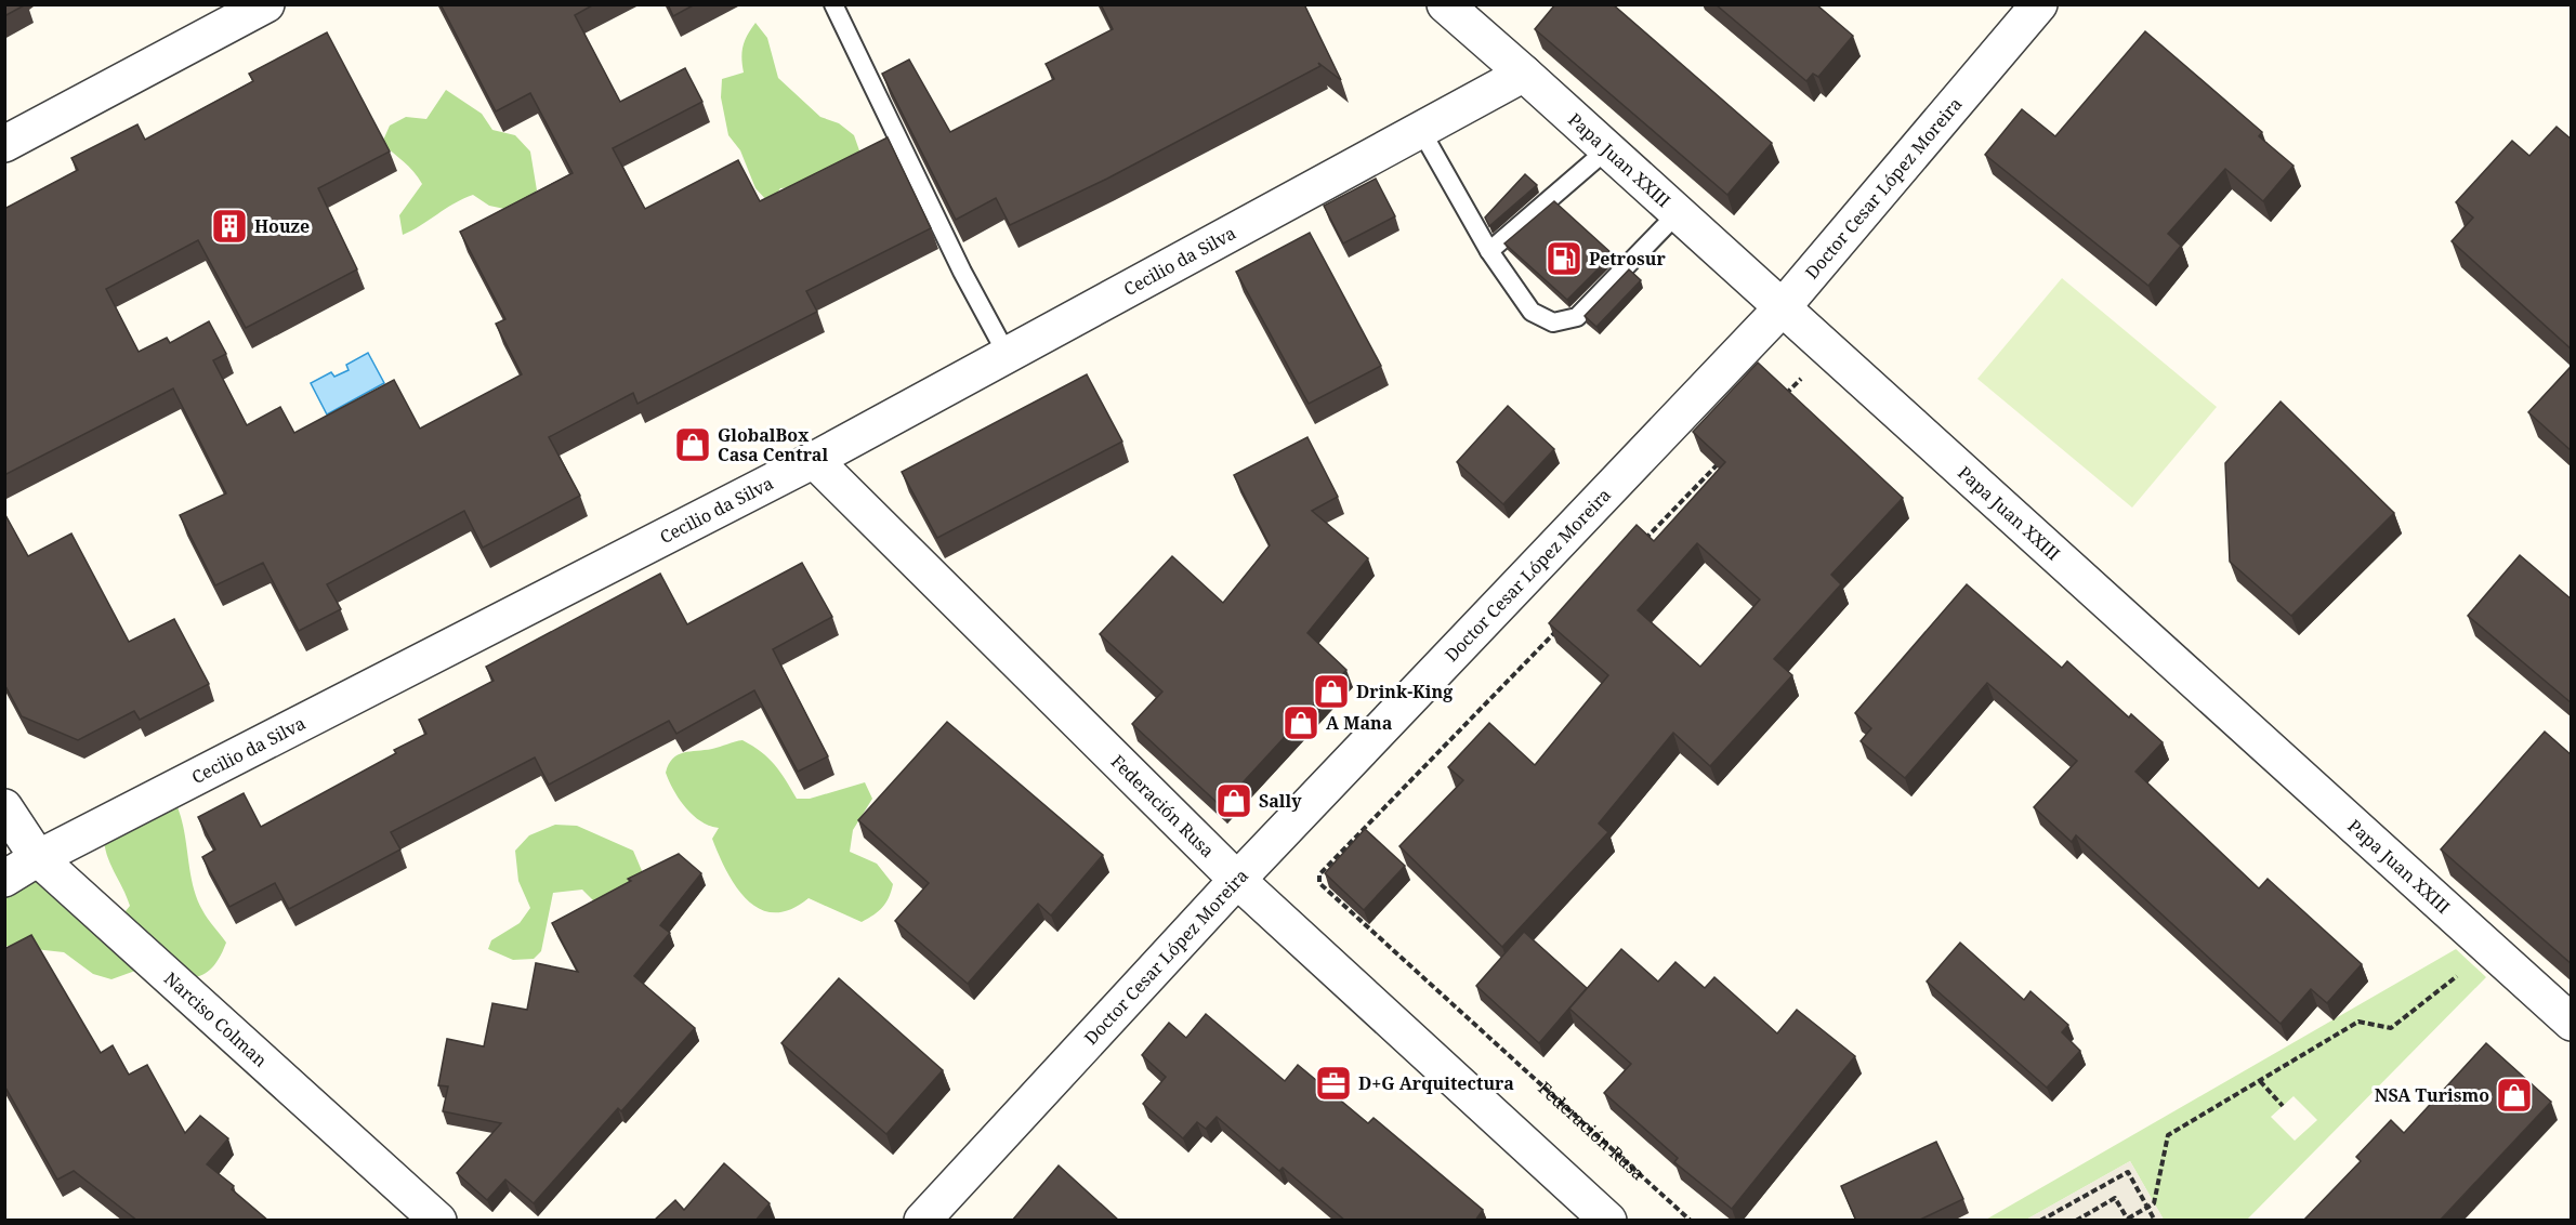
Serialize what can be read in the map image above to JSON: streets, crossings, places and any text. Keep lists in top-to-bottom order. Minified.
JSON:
{"streets":{"street":["Papa Juan XXIII","Doctor Cesar López Moreira","Cecilio da Silva","Federación Rusa","Narciso Colman"]},"crossings":[["Papa Juan XXIII","Doctor Cesar López Moreira"],["Papa Juan XXIII","Cecilio da Silva"],["Doctor Cesar López Moreira","Federación Rusa"],["Cecilio da Silva","Federación Rusa"],["Cecilio da Silva","Narciso Colman"]],"places":{"building":["Houze"],"fuel station":["Petrosur"],"shop":["GlobalBox Casa Central","Drink-King","A Mana","Sally","NSA Turismo"],"office":["D+G Arquitectura"]}}
